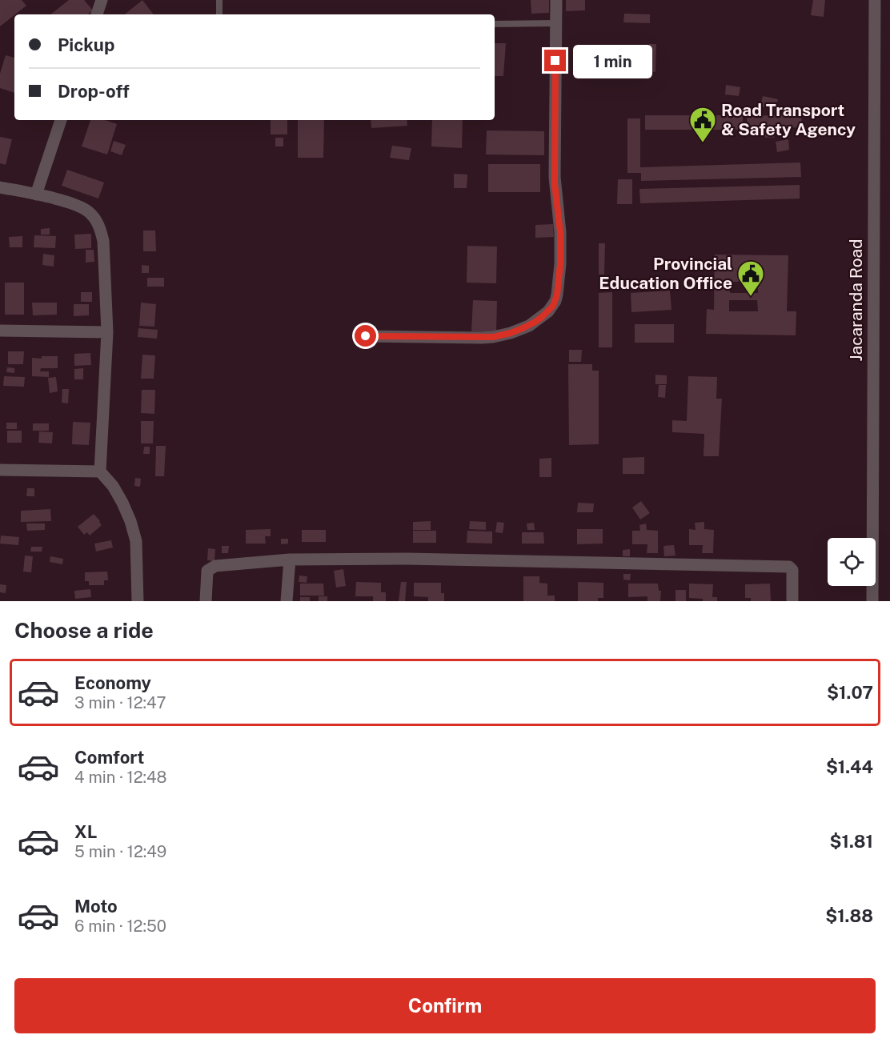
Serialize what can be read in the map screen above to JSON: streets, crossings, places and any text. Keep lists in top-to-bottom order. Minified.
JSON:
{"streets":{"street":["Jacaranda Road"]},"places":{"public building":["Road Transport & Safety Agency","Provincial Education Office"]},"page":{"banner":["Pickup","Drop-off"],"bubble":"1 min","heading":"Choose a ride","list":[{"name":"Economy","note":"3 min · 12:47","value":"$1.07"},{"name":"Comfort","note":"4 min · 12:48","value":"$1.44"},{"name":"XL","note":"5 min · 12:49","value":"$1.81"},{"name":"Moto","note":"6 min · 12:50","value":"$1.88"}],"buttons":"Confirm"}}
